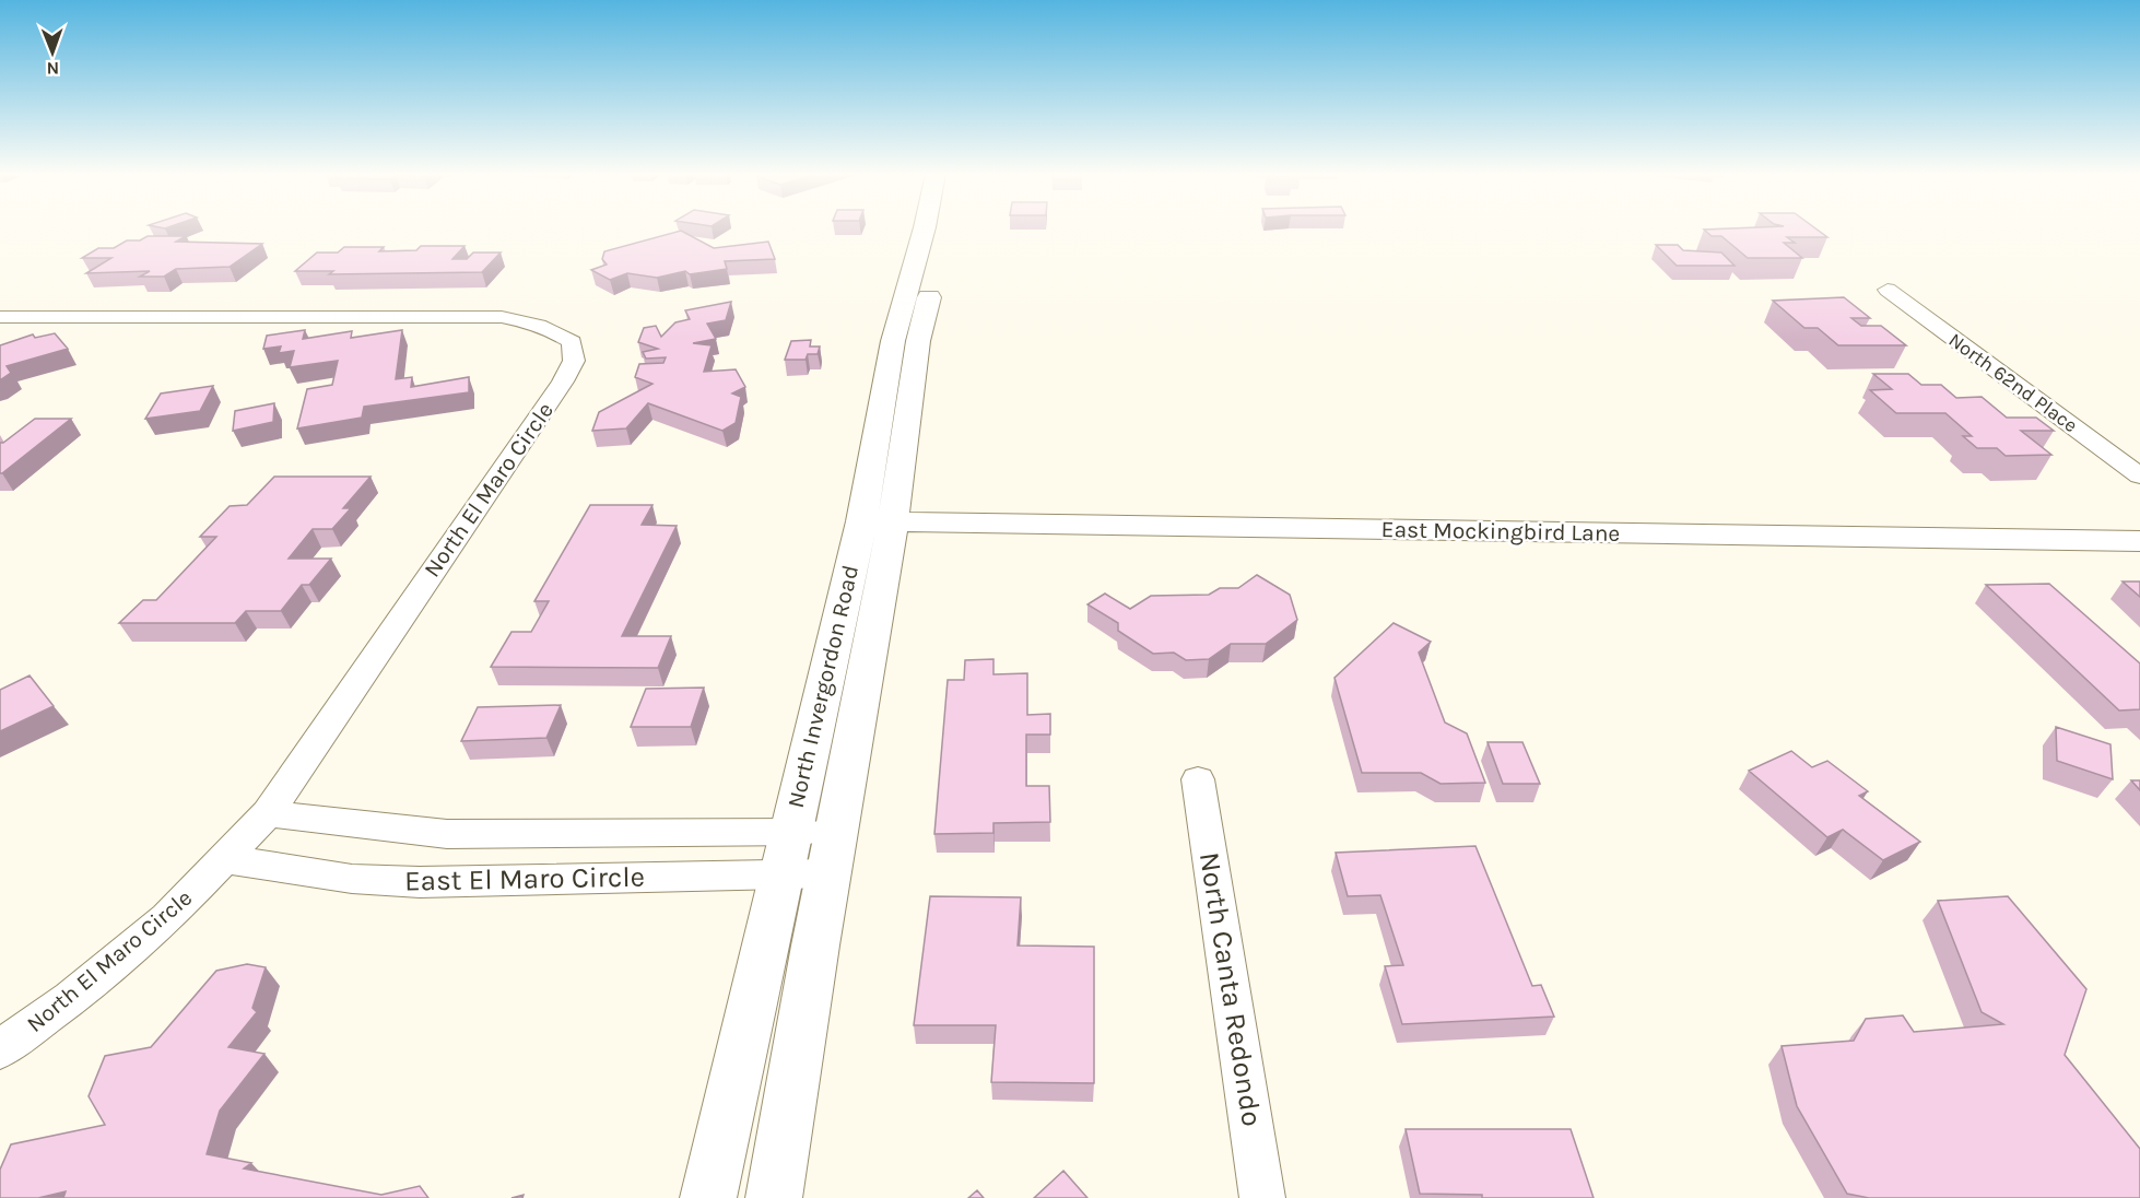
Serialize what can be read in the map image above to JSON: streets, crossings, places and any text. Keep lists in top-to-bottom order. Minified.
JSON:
{"streets":{"street":["North 62nd Place","North El Maro Circle","East Mockingbird Lane","North Invergordon Road","East El Maro Circle","North Canta Redondo"]},"crossings":[["North El Maro Circle","East El Maro Circle"],["East Mockingbird Lane","North Invergordon Road"],["North Invergordon Road","East El Maro Circle"]],"north":"bottom"}
